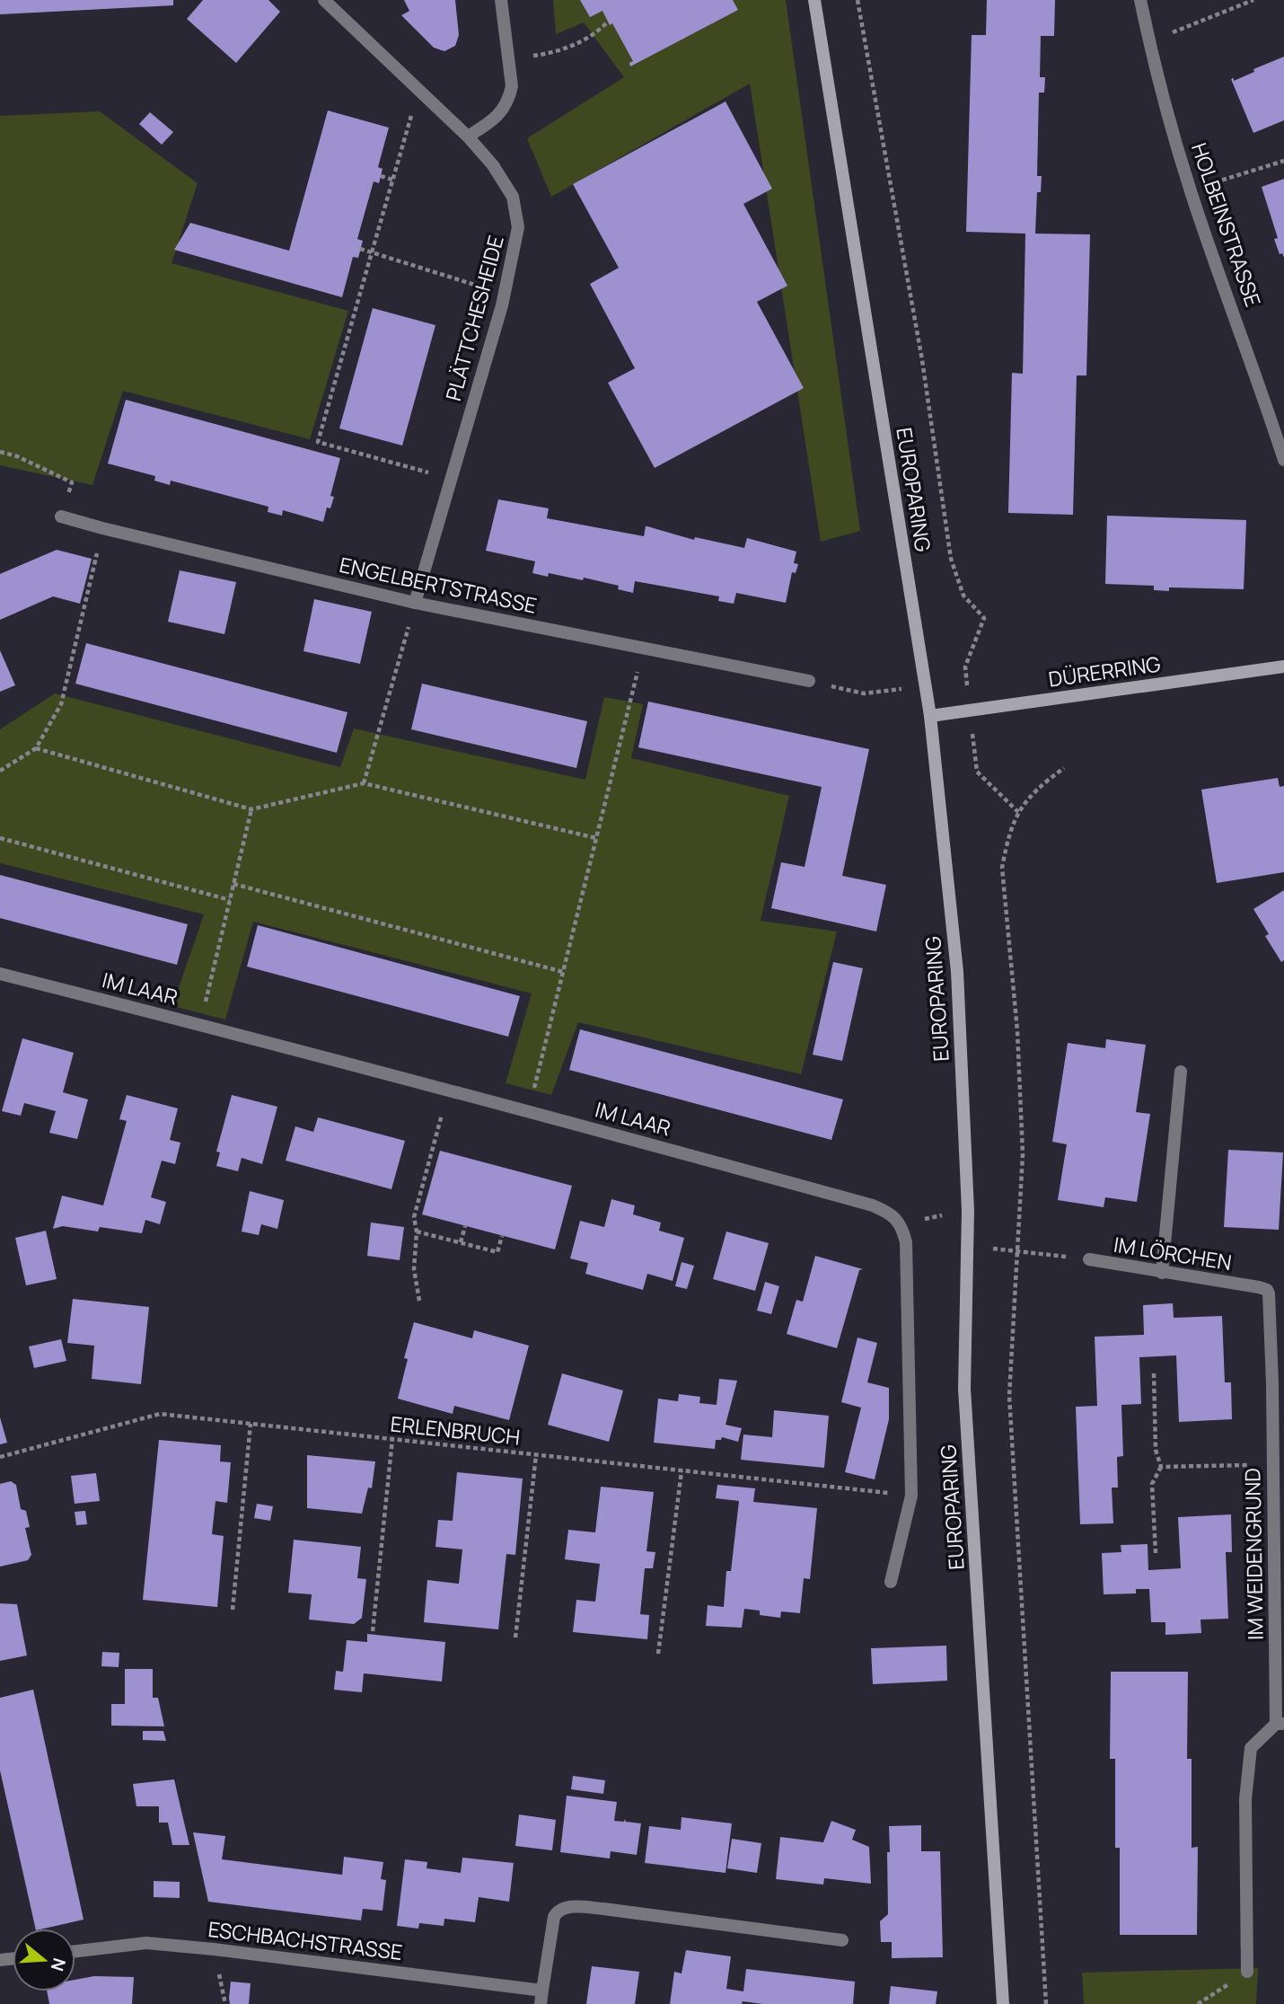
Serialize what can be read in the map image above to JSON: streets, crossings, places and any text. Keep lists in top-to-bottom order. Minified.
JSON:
{"streets":{"main road":["EUROPARING","DÜRERRING"],"street":["HOLBEINSTRASSE","PLÄTTCHESHEIDE","ENGELBERTSTRASSE","IM LAAR","IM LÖRCHEN","IM WEIDENGRUND","ESCHBACHSTRASSE"],"path":["ERLENBRUCH"]},"crossings":[["PLÄTTCHESHEIDE","ENGELBERTSTRASSE"],["EUROPARING","DÜRERRING"],["EUROPARING","IM LÖRCHEN"],["IM LÖRCHEN","IM WEIDENGRUND"]],"north":"right"}
